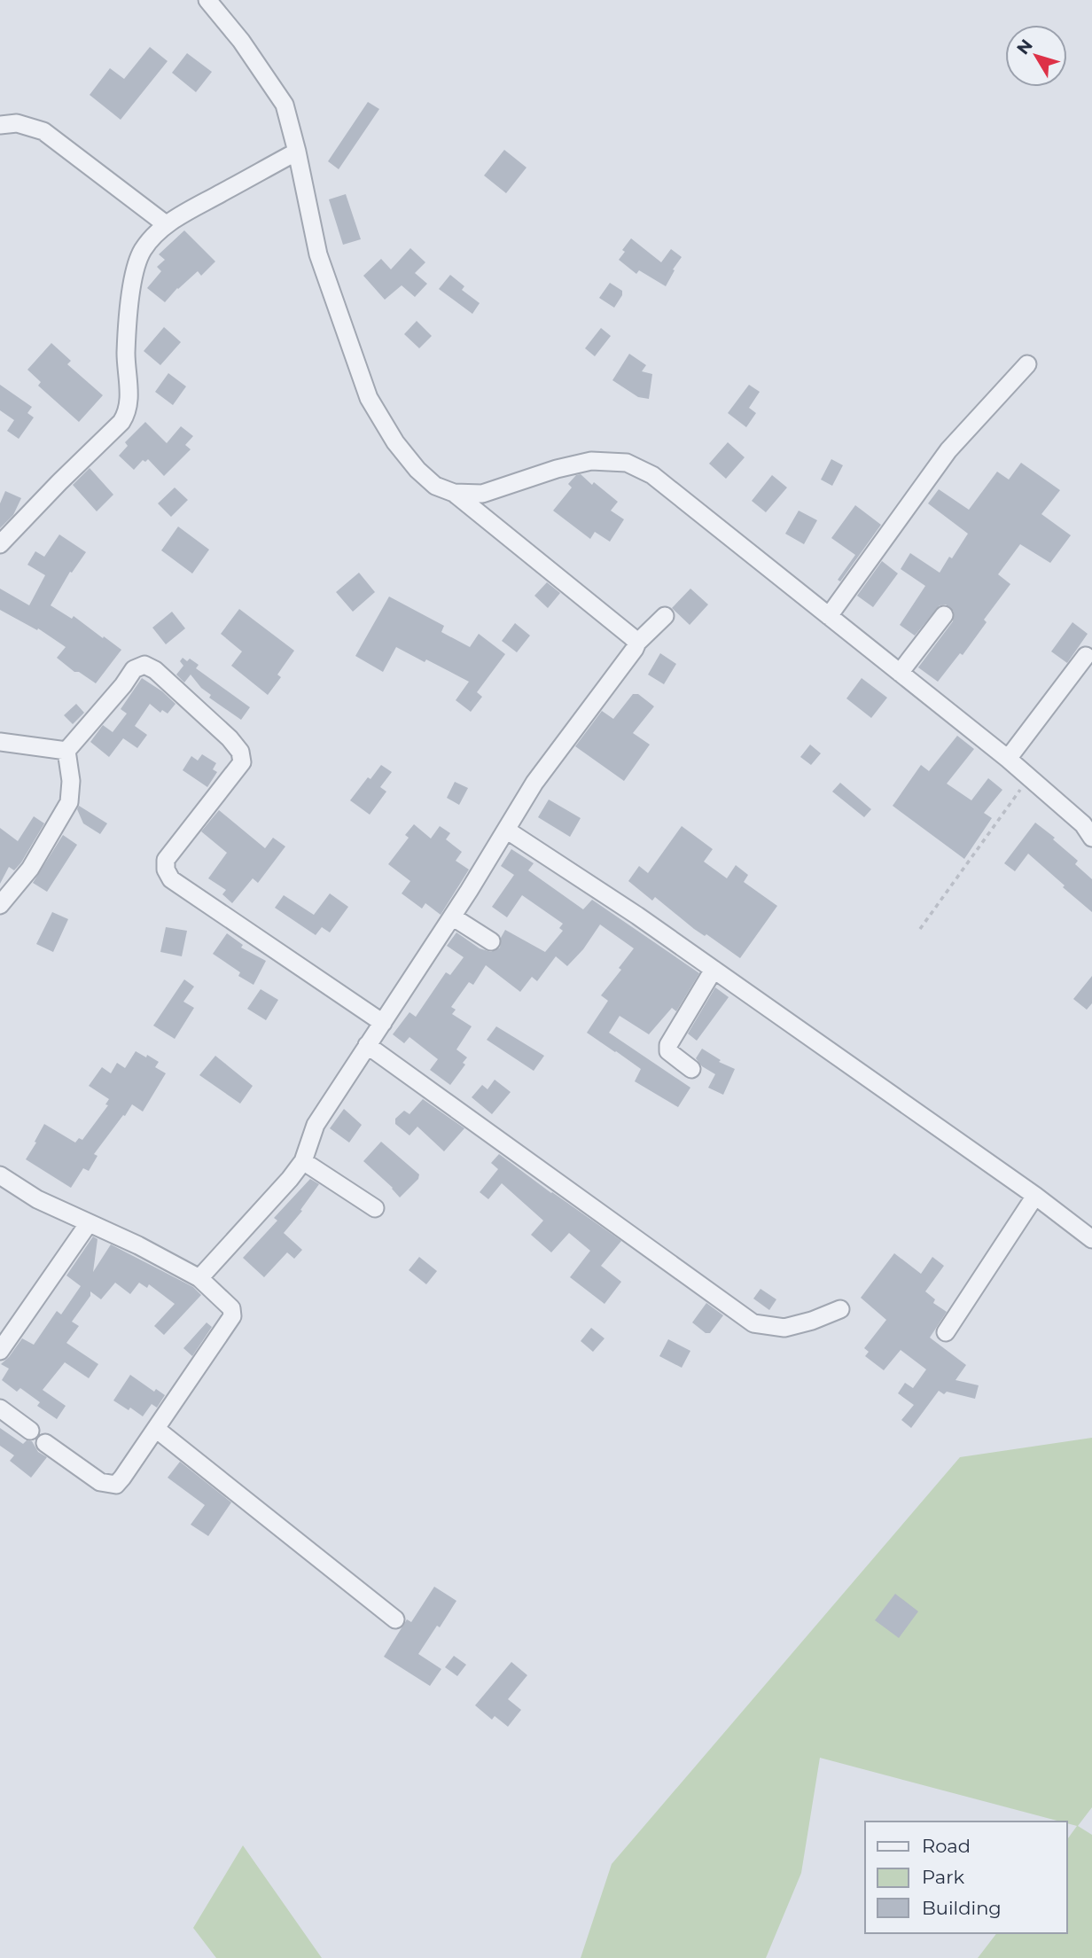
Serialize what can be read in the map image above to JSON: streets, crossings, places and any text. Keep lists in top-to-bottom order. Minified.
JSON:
{"legend":["Road","Park","Building"],"north":"top left"}
